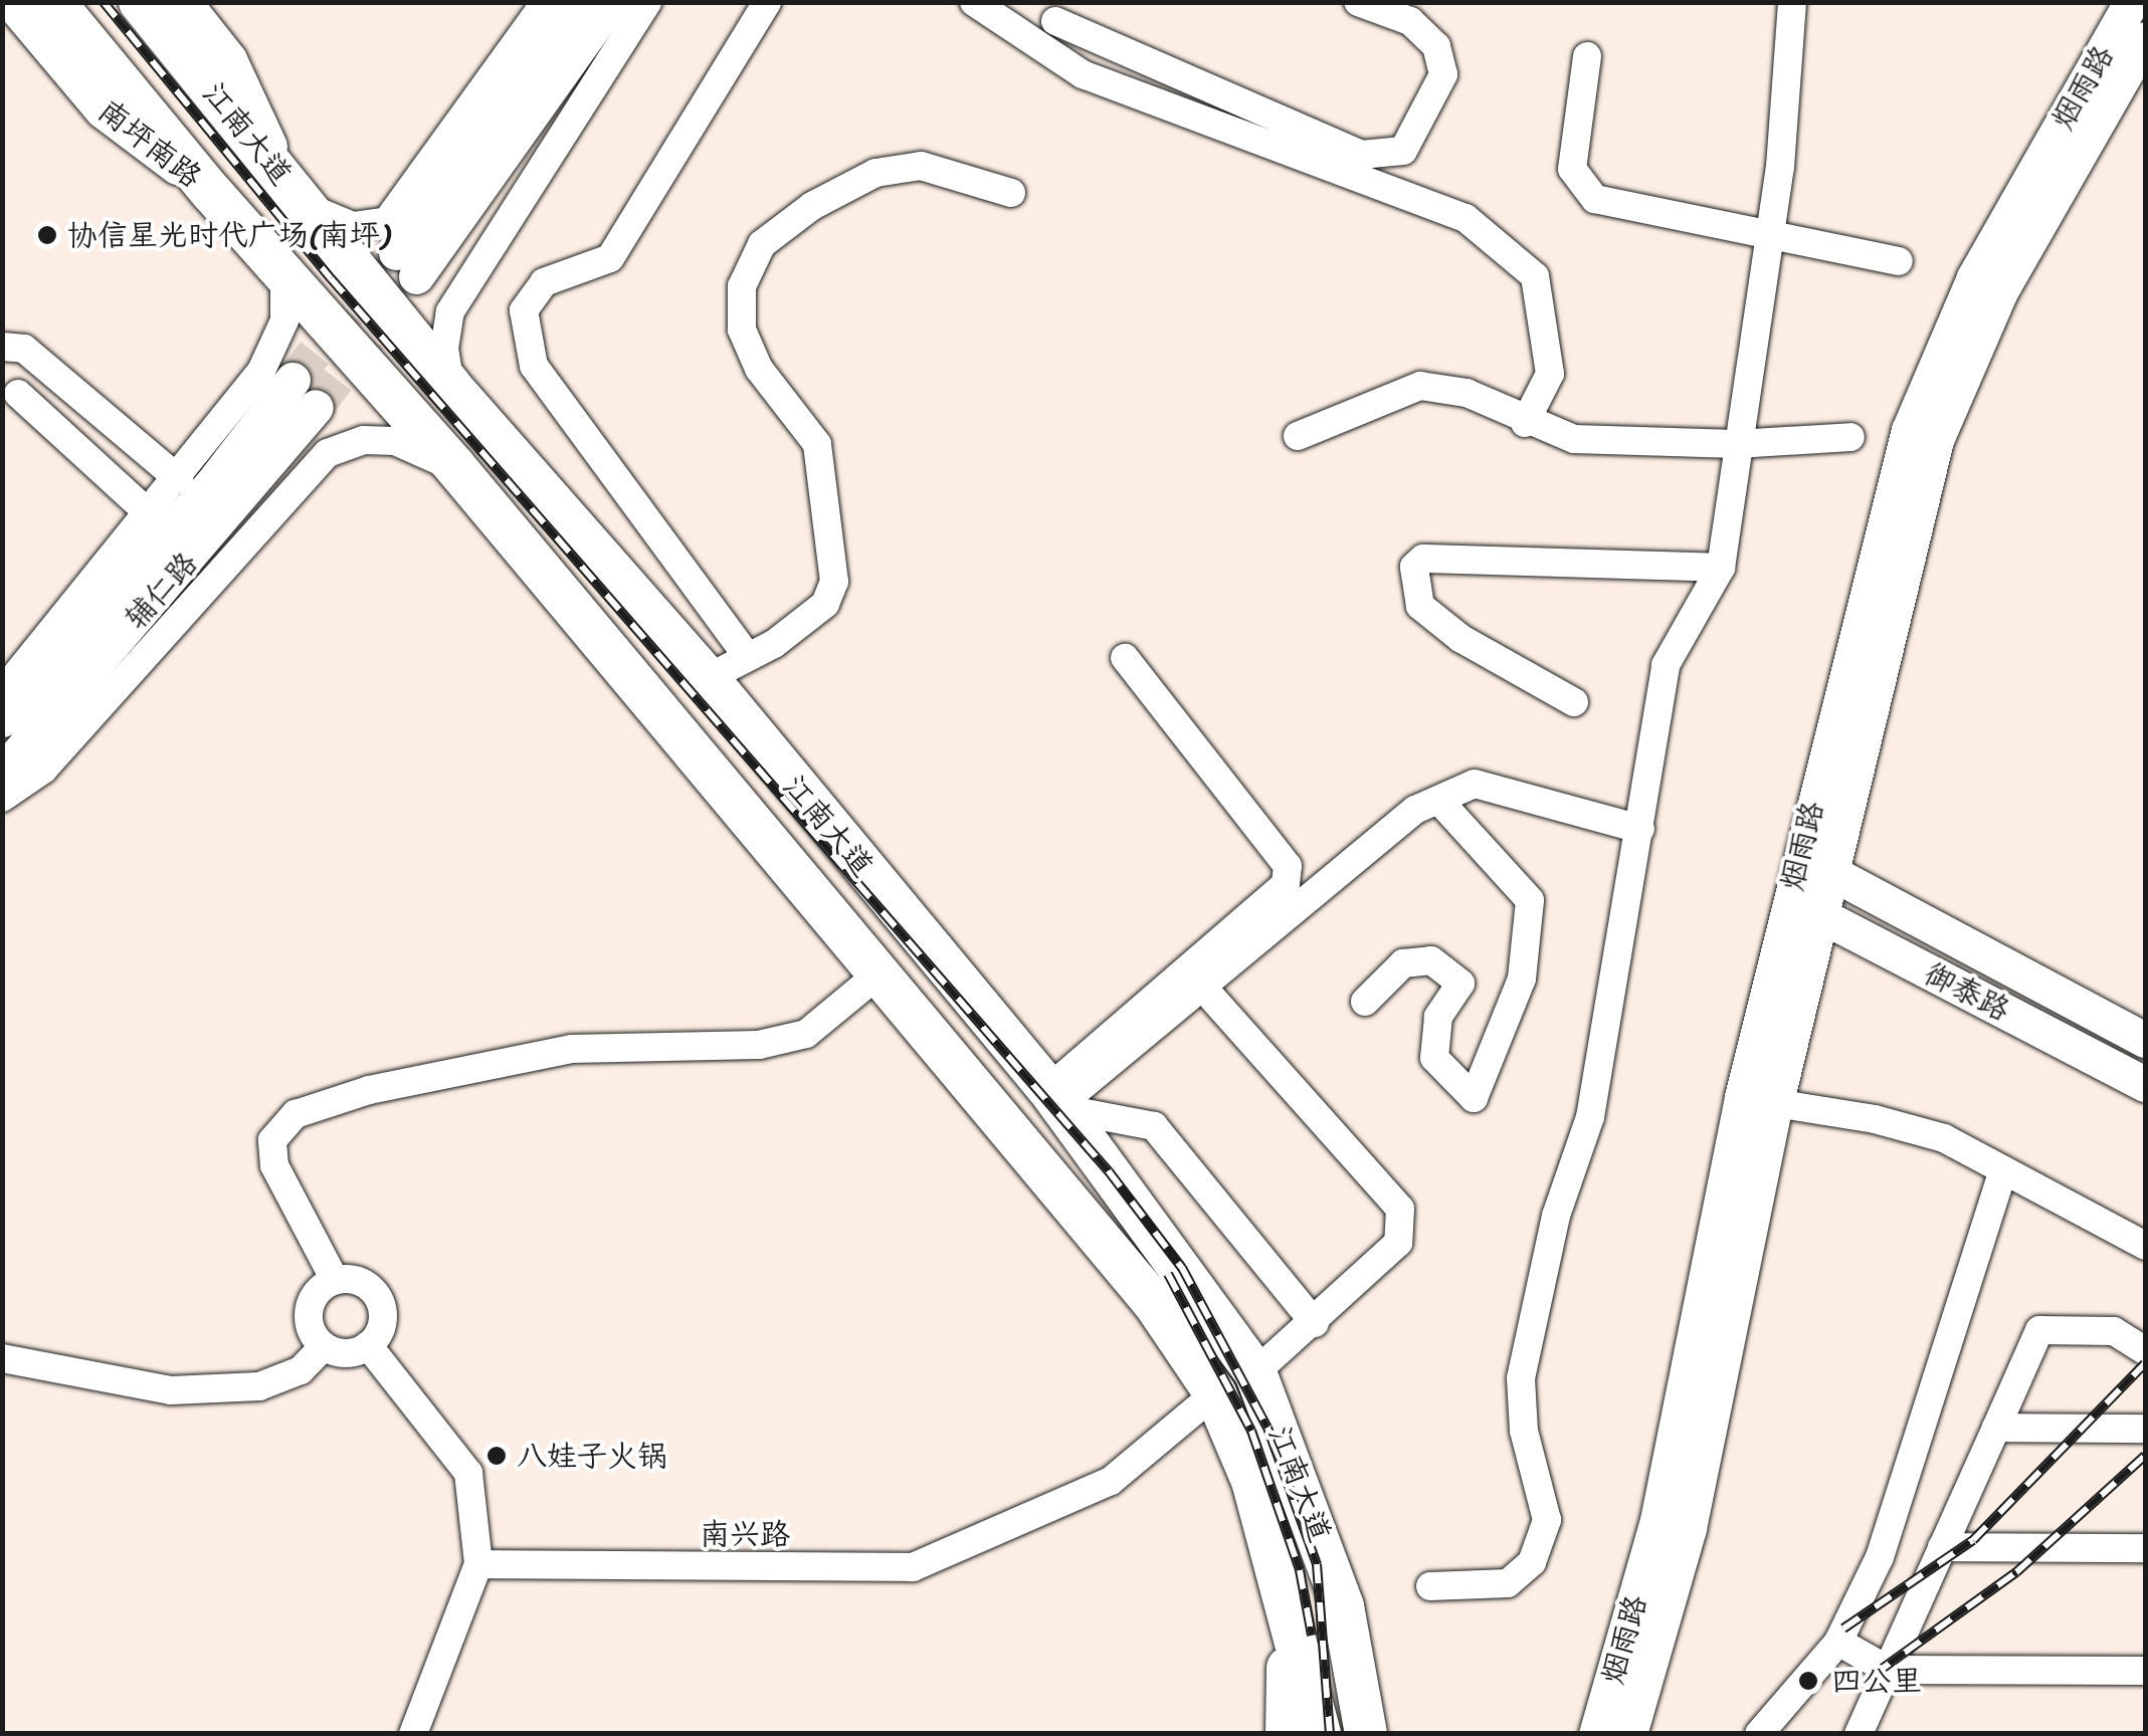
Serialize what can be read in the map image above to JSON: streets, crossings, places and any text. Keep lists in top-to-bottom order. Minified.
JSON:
{"streets":{"highway":["江南大道"],"main road":["烟雨路","南坪南路","辅仁路","御泰路"],"street":["南兴路"]},"crossings":[["烟雨路","御泰路"],["江南大道","南坪南路"],["江南大道","南兴路"]],"places":["协信星光时代广场(南坪)","八娃子火锅","四公里"]}
